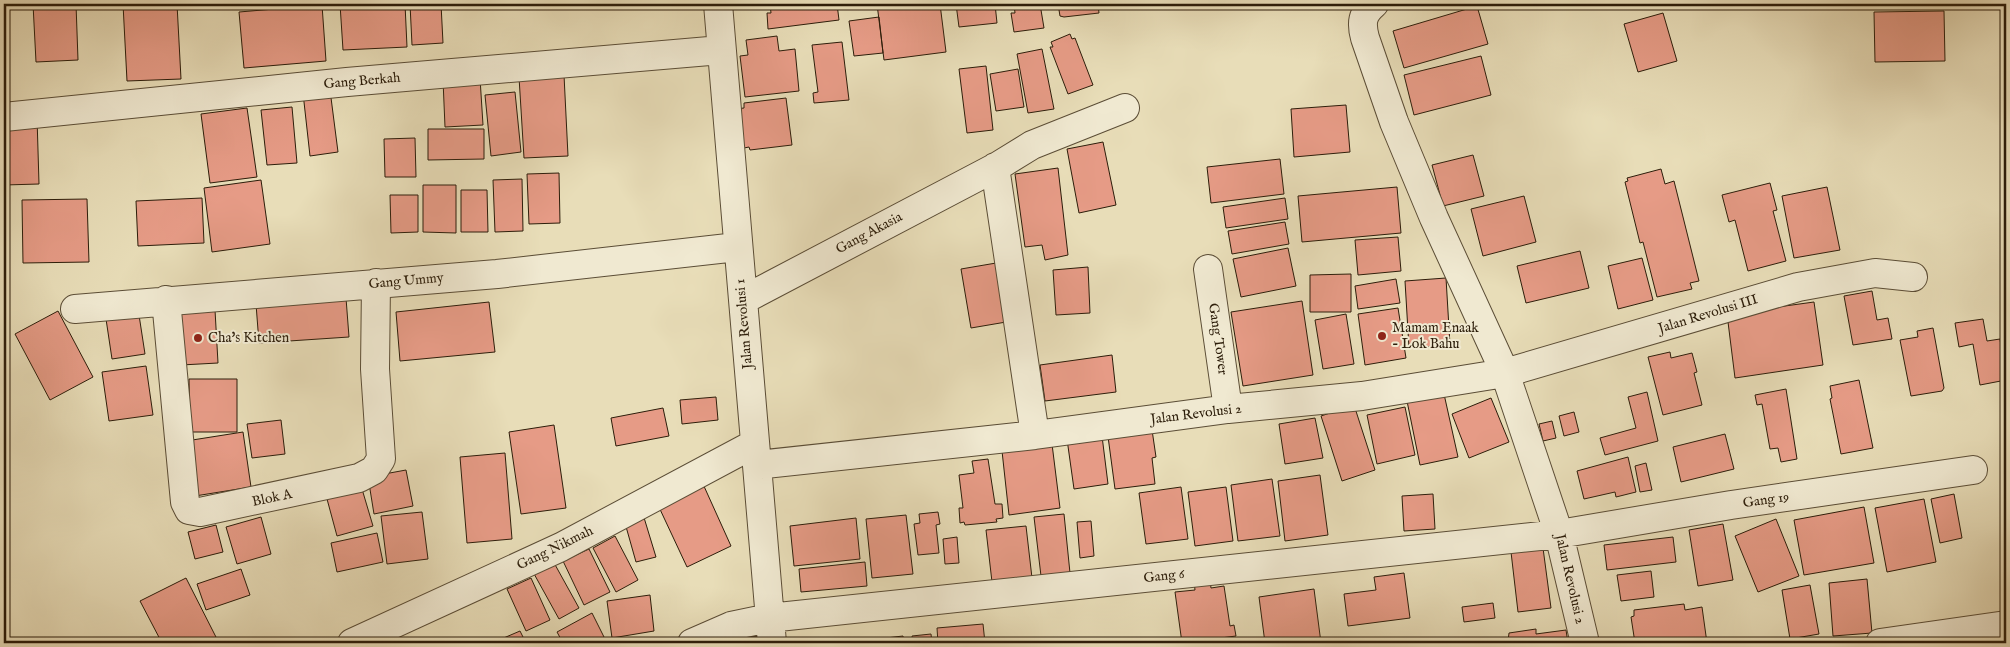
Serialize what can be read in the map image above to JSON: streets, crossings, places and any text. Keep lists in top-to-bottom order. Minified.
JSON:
{"streets":{"street":["Gang Berkah","Gang Akasia","Gang Ummy","Jalan Revolusi III","Jalan Revolusi 1","Gang Tower","Jalan Revolusi 2","Blok A","Gang 19","Gang Nikmah","Gang 6"]},"crossings":[["Gang Berkah","Jalan Revolusi 1"],["Gang Akasia","Jalan Revolusi 1"],["Gang Ummy","Jalan Revolusi 1"],["Gang Ummy","Blok A"],["Jalan Revolusi III","Jalan Revolusi 2"],["Jalan Revolusi 1","Jalan Revolusi 2"],["Jalan Revolusi 1","Gang Nikmah"],["Jalan Revolusi 1","Gang 6"],["Gang Tower","Jalan Revolusi 2"],["Jalan Revolusi 2","Gang 19"],["Jalan Revolusi 2","Gang Nikmah"],["Jalan Revolusi 2","Gang 6"],["Gang 19","Gang 6"]],"places":["Mamam Enaak - Lok Bahu","Cha's Kitchen"]}
